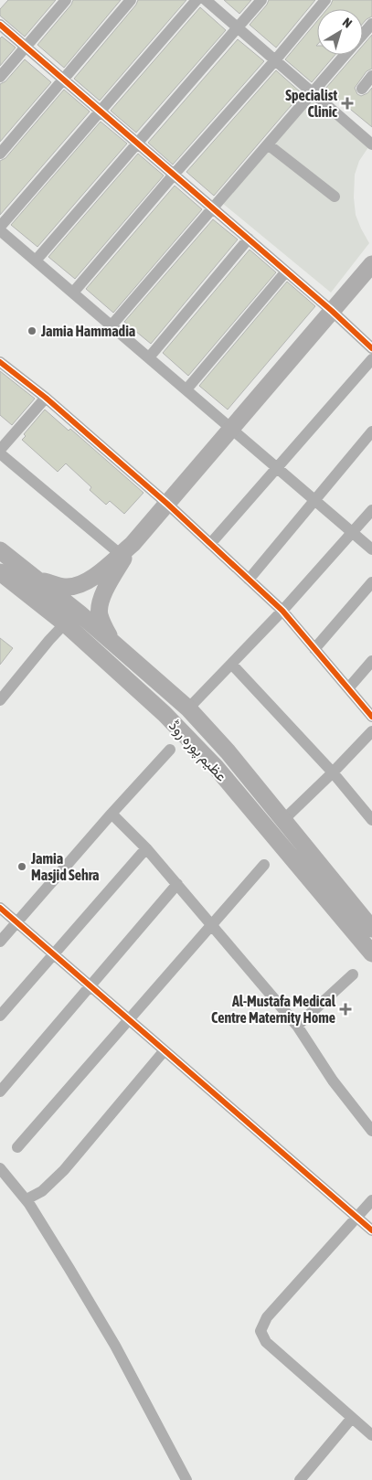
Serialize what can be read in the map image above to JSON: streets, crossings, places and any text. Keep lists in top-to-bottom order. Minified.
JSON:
{"streets":{"main road":["عظیم پورہ روڈ"]},"places":{"health":["Specialist Clinic","Al-Mustafa Medical Centre Maternity Home"],"other":["Jamia Hammadia","Jamia Masjid Sehra"]},"north":"top right"}
